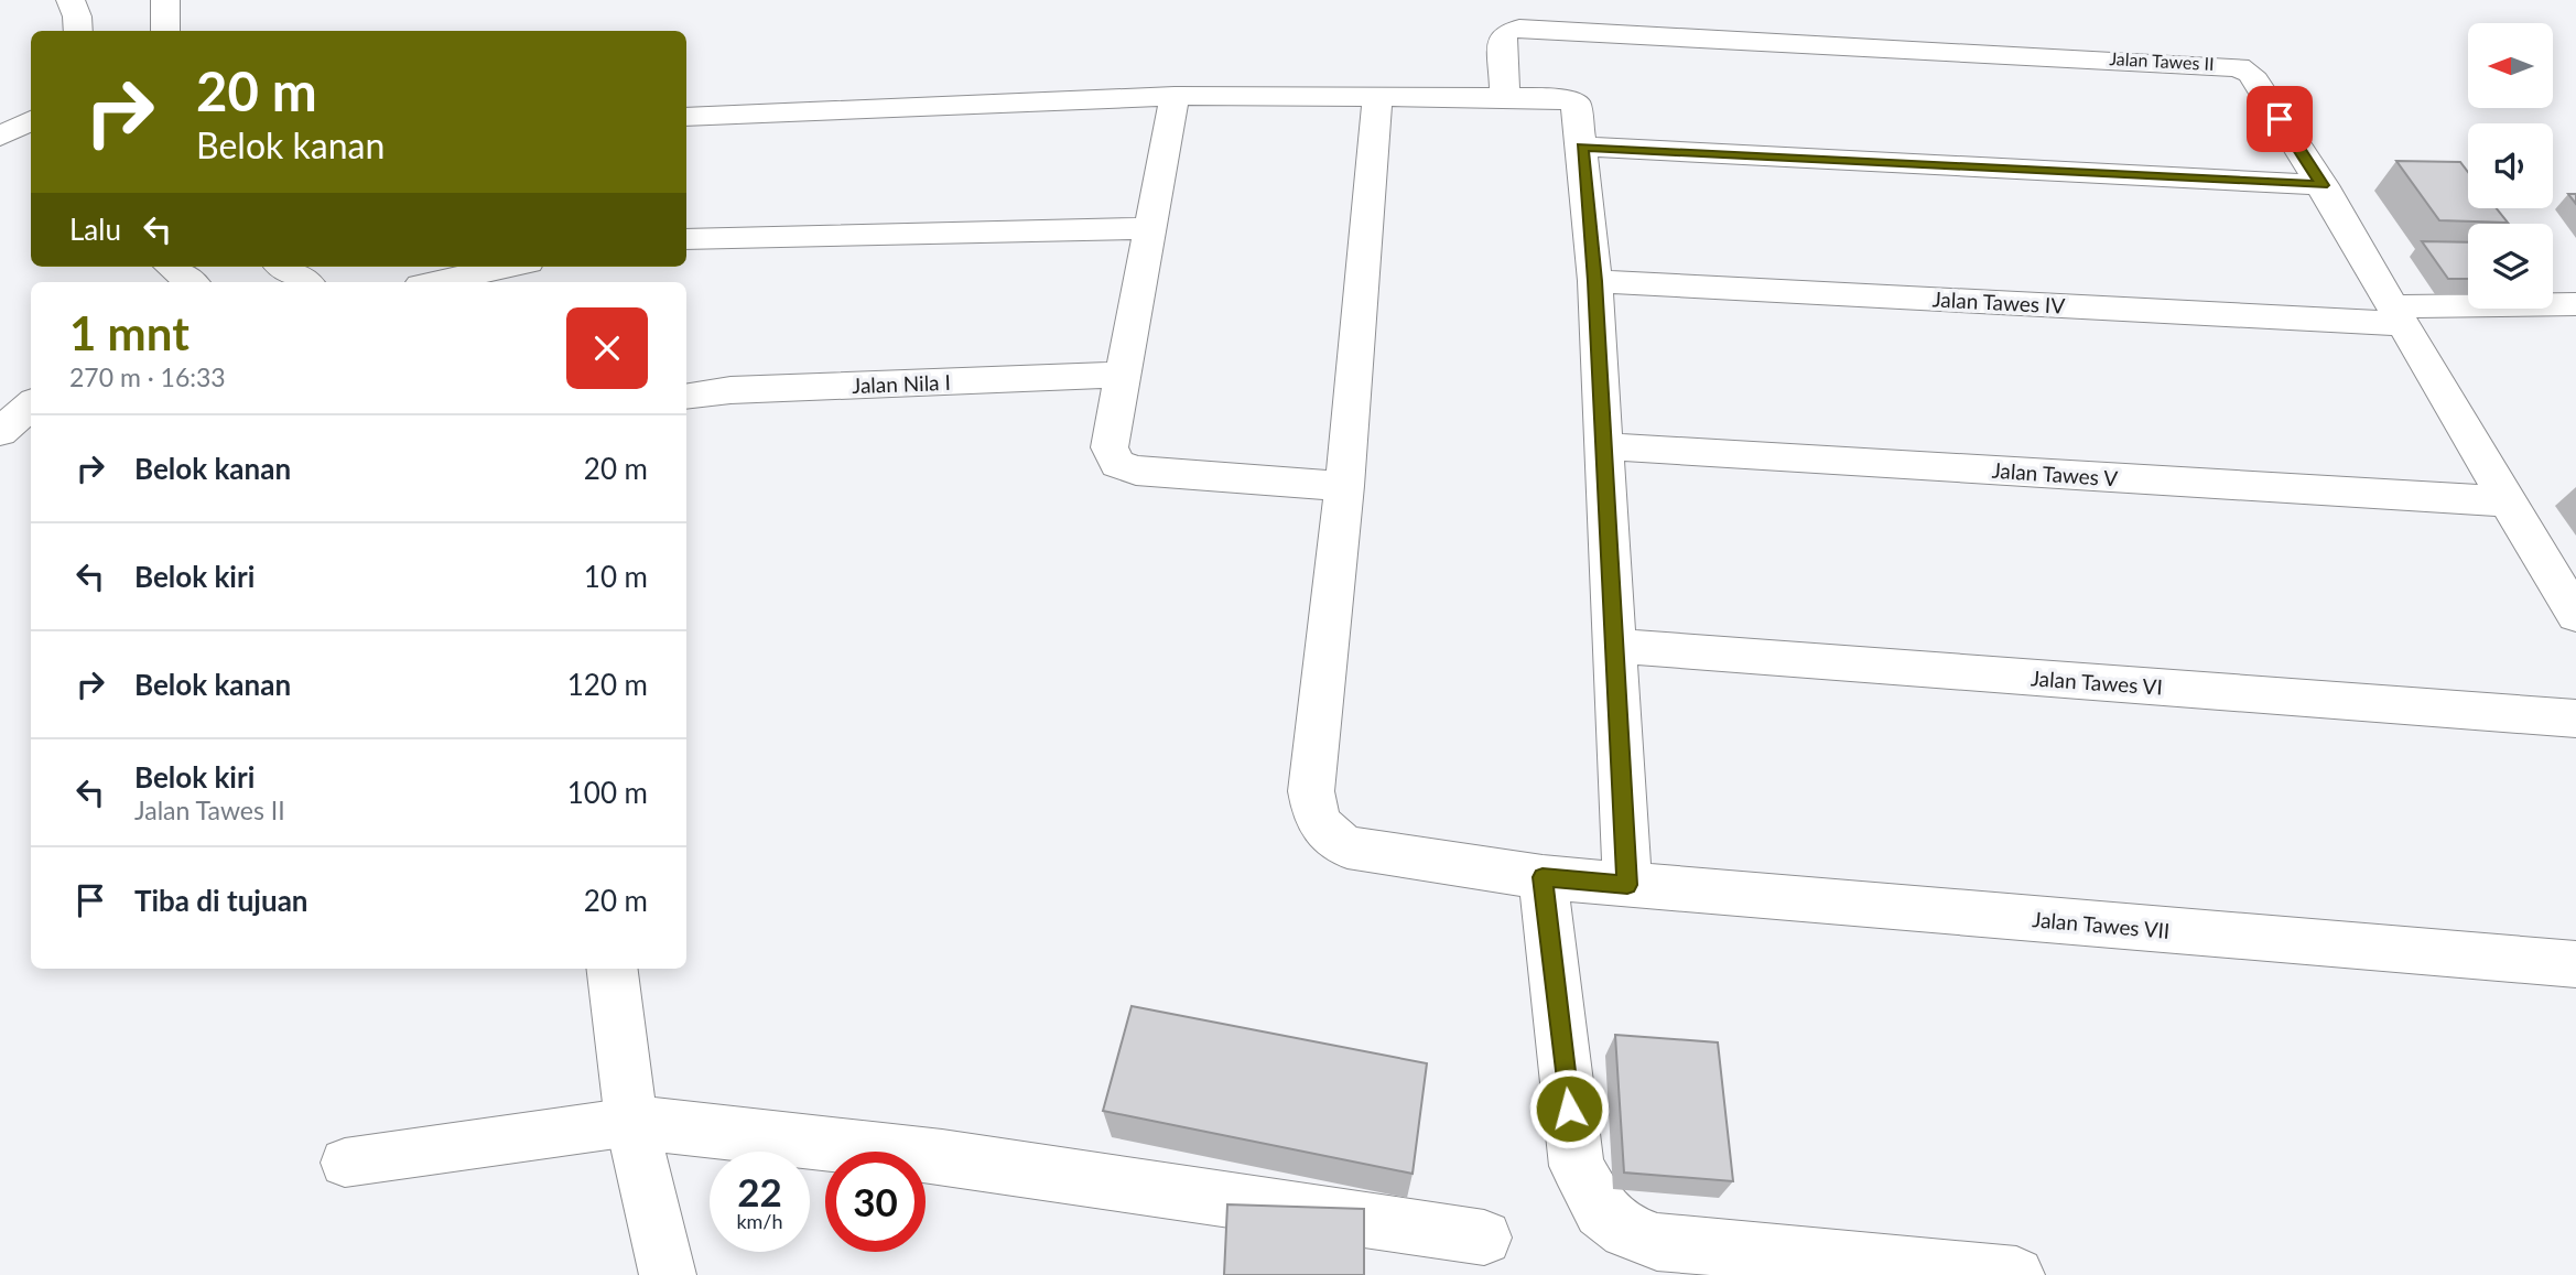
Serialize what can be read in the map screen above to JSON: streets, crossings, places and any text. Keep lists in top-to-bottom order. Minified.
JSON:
{"streets":{"street":["Jalan Tawes II","Jalan Tawes IV","Jalan Nila I","Jalan Tawes V","Jalan Tawes VI","Jalan Tawes VII"]},"crossings":[["Jalan Tawes II","Jalan Tawes IV"],["Jalan Tawes II","Jalan Tawes V"]],"north":"left","page":{"turn":["20 m","Belok kanan"],"then":"Lalu","heading":["1 mnt","270 m · 16:33"],"list":[{"name":"Belok kanan","value":"20 m"},{"name":"Belok kiri","value":"10 m"},{"name":"Belok kanan","value":"120 m"},{"name":"Belok kiri","note":"Jalan Tawes II","value":"100 m"},{"name":"Tiba di tujuan","value":"20 m"}],"speed":"22 km/h","limit":"30"}}
